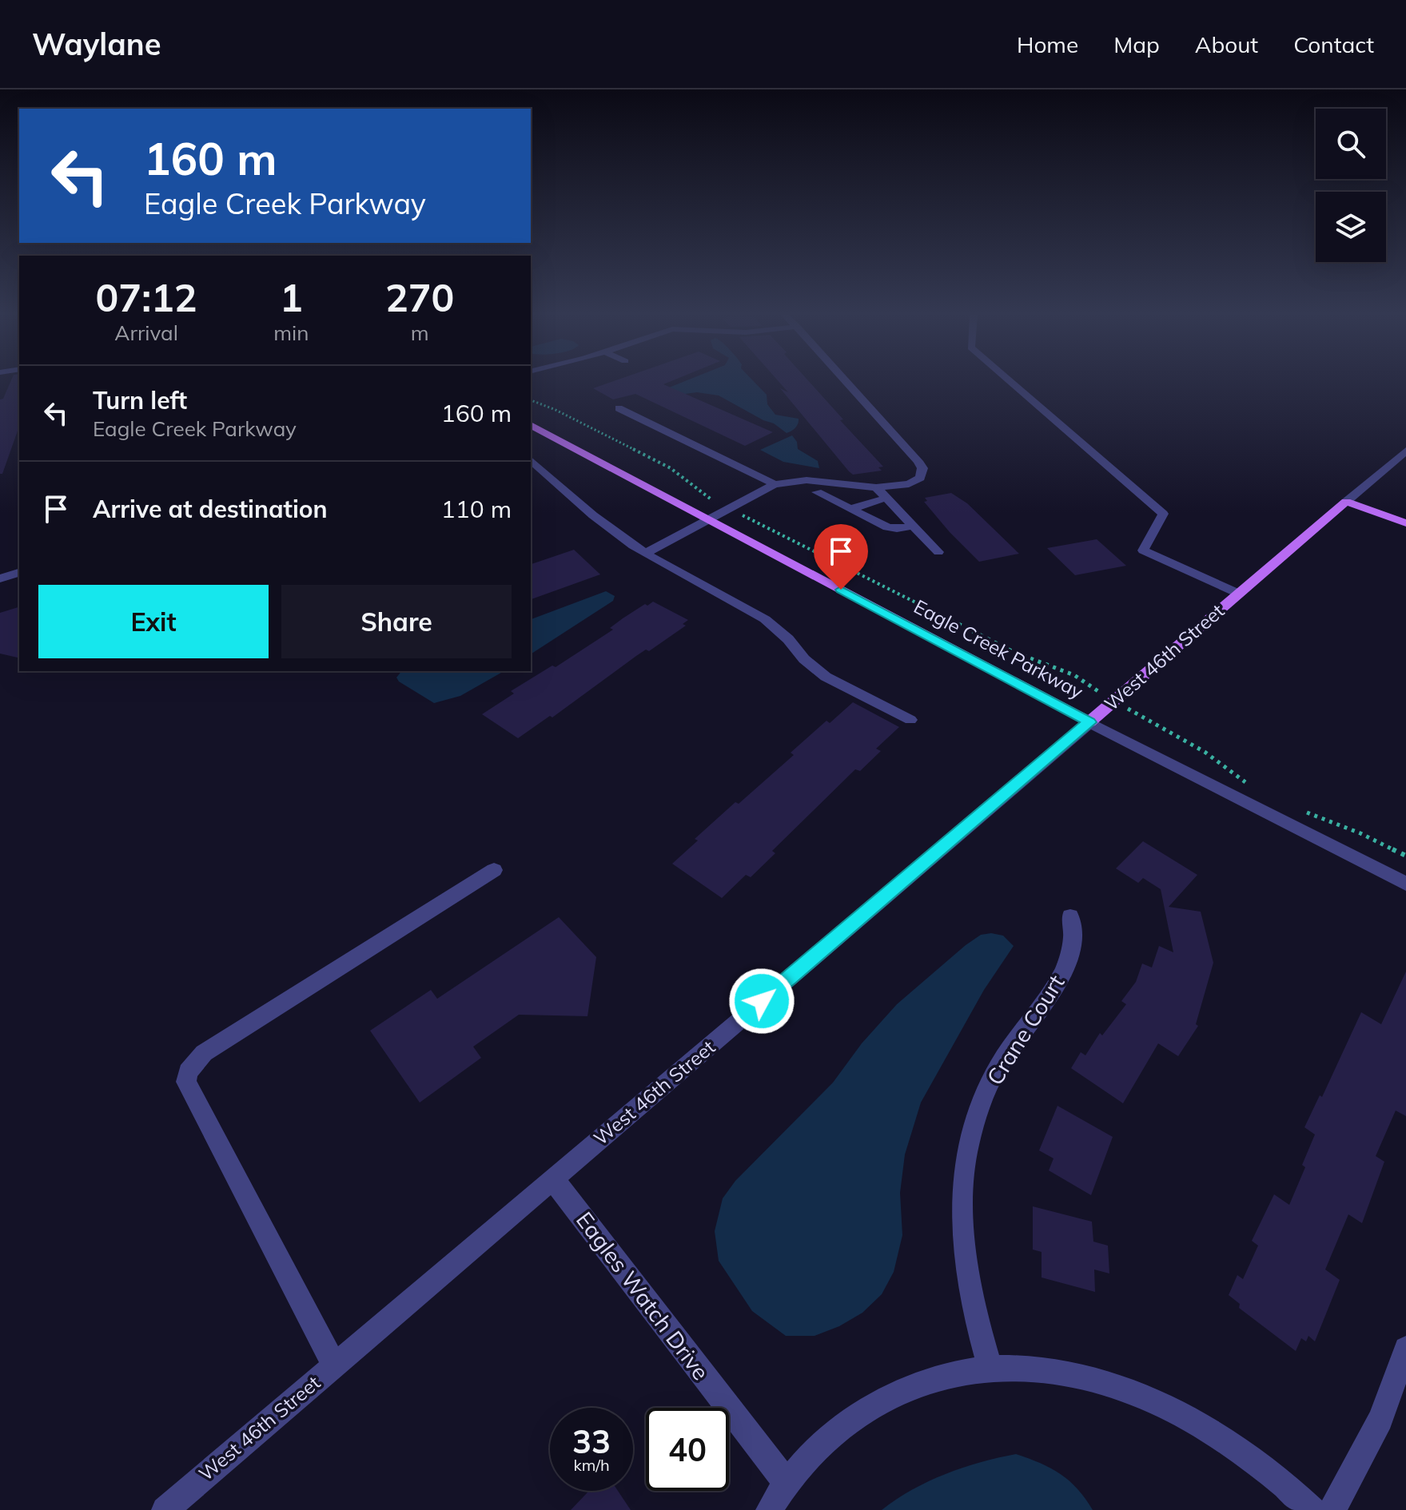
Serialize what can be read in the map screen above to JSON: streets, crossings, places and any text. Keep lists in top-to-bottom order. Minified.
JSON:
{"streets":{"main road":["Eagle Creek Parkway","West 46th Street"],"street":["Crane Court","Eagles Watch Drive"]},"crossings":[["Eagle Creek Parkway","West 46th Street"],["West 46th Street","Eagles Watch Drive"]],"page":{"header":"Waylane","nav":["Home","Map","About","Contact"],"turn":["160 m","Eagle Creek Parkway"],"eta":["07:12","Arrival","1","min","270","m"],"list":[{"name":"Turn left","note":"Eagle Creek Parkway","value":"160 m"},{"name":"Arrive at destination","value":"110 m"}],"buttons":["Exit","Share"],"speed":"33 km/h","limit":"40"}}
